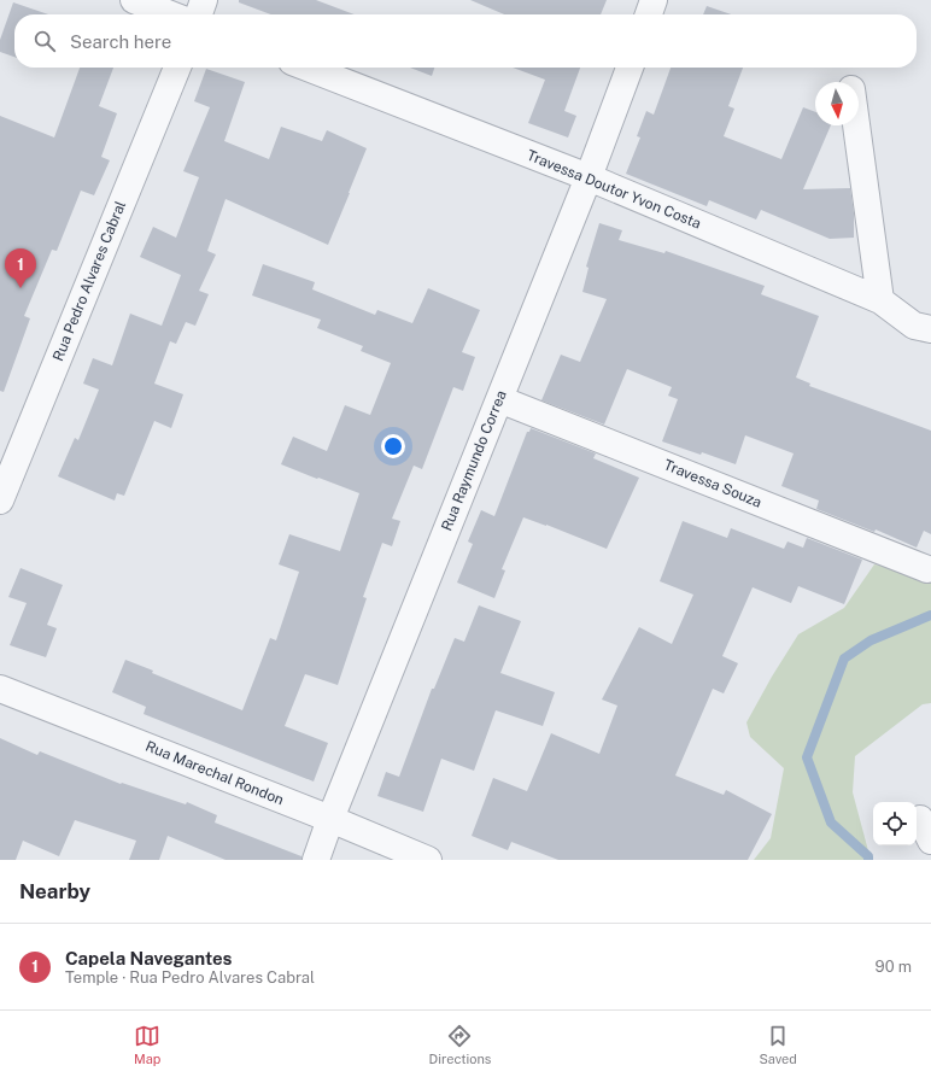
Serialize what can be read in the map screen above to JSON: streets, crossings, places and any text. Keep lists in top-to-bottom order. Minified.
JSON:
{"streets":{"street":["Travessa Doutor Yvon Costa","Rua Pedro Alvares Cabral","Rua Raymundo Correa","Travessa Souza","Rua Marechal Rondon"]},"crossings":[["Travessa Doutor Yvon Costa","Rua Raymundo Correa"],["Rua Raymundo Correa","Travessa Souza"],["Rua Raymundo Correa","Rua Marechal Rondon"]],"north":"bottom","page":{"search":"Search here","pins":"1","heading":"Nearby","list":[{"mark":"1","name":"Capela Navegantes","note":"Temple · Rua Pedro Alvares Cabral","value":"90 m"}],"nav":["Map","Directions","Saved"]}}
